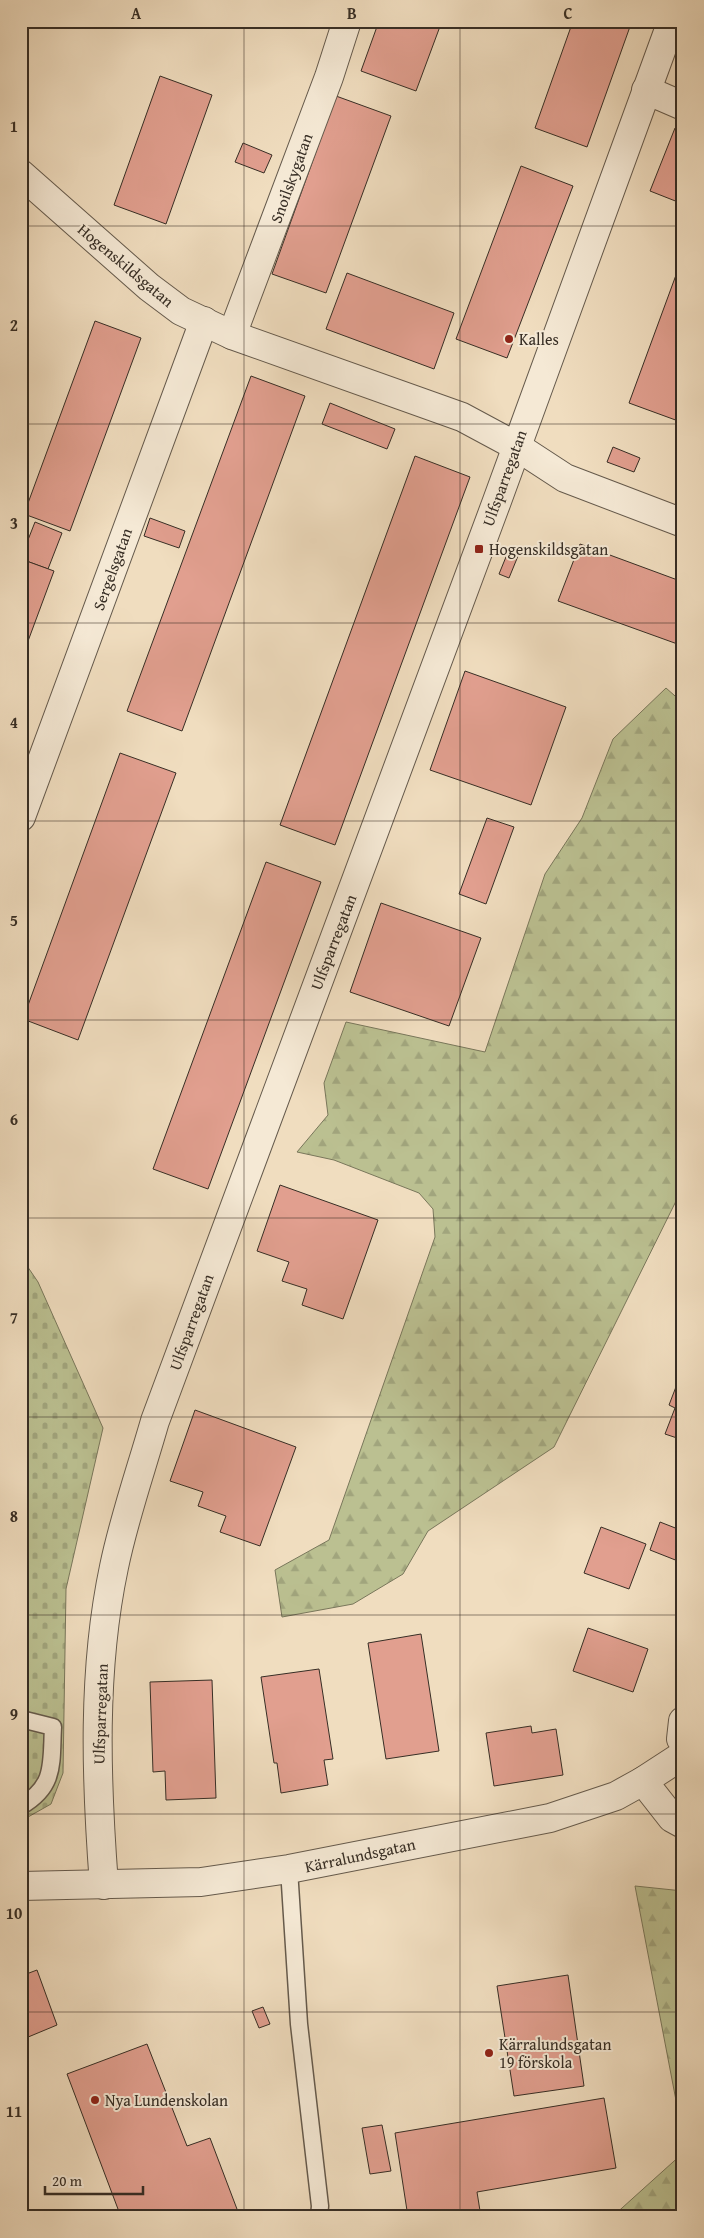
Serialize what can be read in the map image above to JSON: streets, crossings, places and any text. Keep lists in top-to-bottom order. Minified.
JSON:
{"streets":{"street":["Snoilskygatan","Hogenskildsgatan","Ulfsparregatan","Sergelsgatan","Kärralundsgatan"]},"crossings":[["Snoilskygatan","Hogenskildsgatan"],["Hogenskildsgatan","Ulfsparregatan"],["Hogenskildsgatan","Sergelsgatan"],["Ulfsparregatan","Kärralundsgatan"]],"places":{"other":["Kalles","Kärralundsgatan 19 förskola","Nya Lundenskolan"],"transit":["Hogenskildsgatan"]},"scale_bar":"20 m","grid":{"columns":["A","B","C"],"rows":["1","2","3","4","5","6","7","8","9","10","11"]}}
